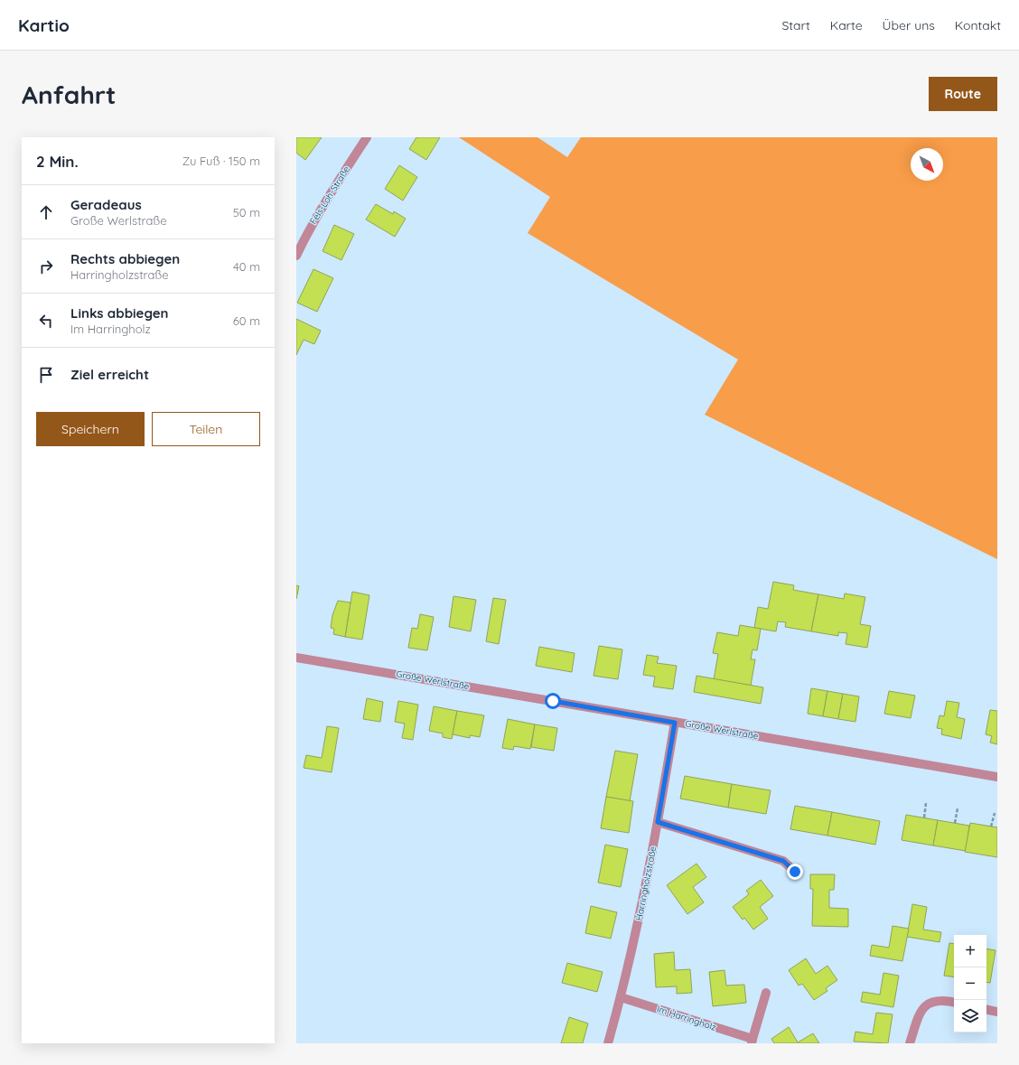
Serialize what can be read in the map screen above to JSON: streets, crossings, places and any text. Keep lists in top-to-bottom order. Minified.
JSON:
{"streets":{"street":["Fels-Loh-Straße","Große Werlstraße","Harringholzstraße","Im Harringholz"]},"crossings":[["Große Werlstraße","Harringholzstraße"],["Harringholzstraße","Im Harringholz"]],"north":"bottom right","page":{"header":"Kartio","nav":["Start","Karte","Über uns","Kontakt"],"buttons":["Route",["Speichern","Teilen"]],"title":"Anfahrt","heading":["2 Min.","Zu Fuß · 150 m"],"list":[["Geradeaus","Große Werlstraße","50 m"],["Rechts abbiegen","Harringholzstraße","40 m"],["Links abbiegen","Im Harringholz","60 m"],"Ziel erreicht"],"map_buttons":["+","−"]}}
